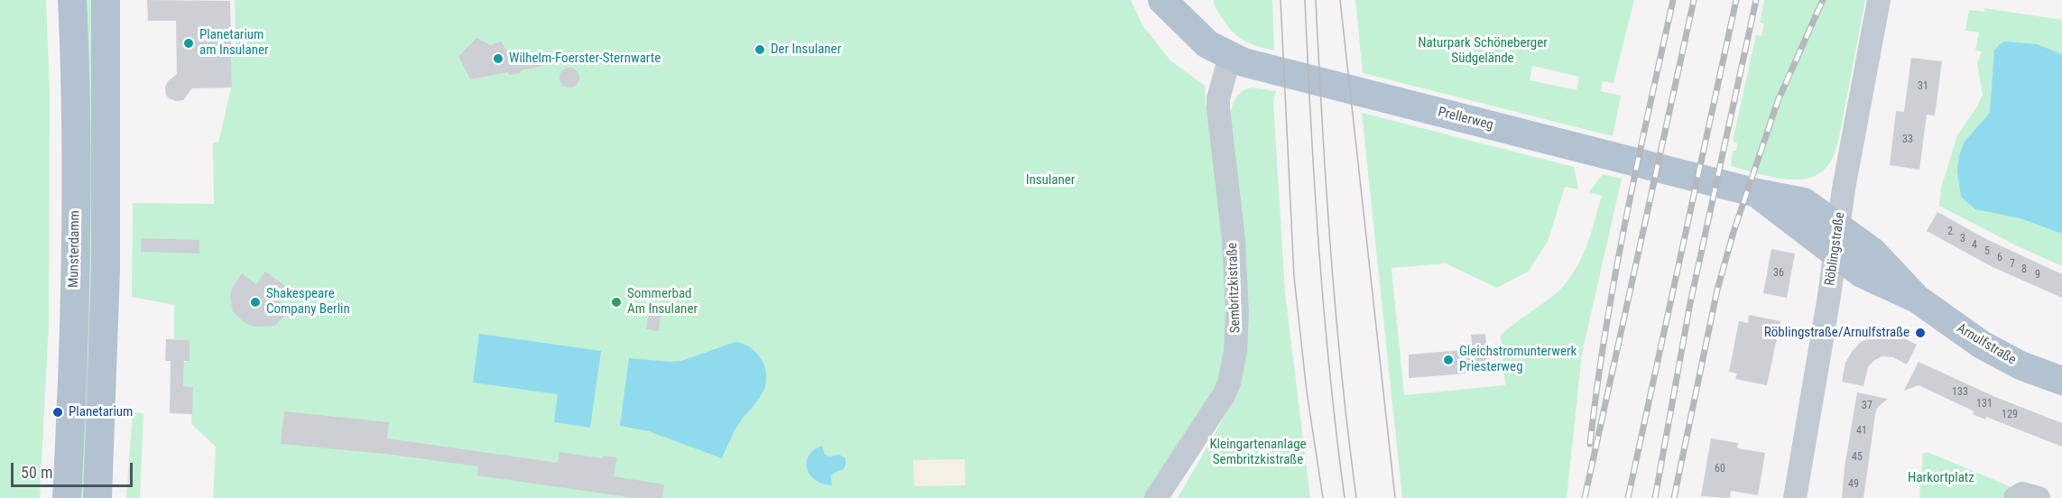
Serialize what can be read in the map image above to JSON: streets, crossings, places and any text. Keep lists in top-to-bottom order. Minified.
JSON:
{"streets":{"main road":["Prellerweg","Munsterdamm","Arnulfstraße"],"street":["Röblingstraße","Sembritzkistraße"]},"crossings":[["Prellerweg","Röblingstraße"],["Prellerweg","Sembritzkistraße"],["Prellerweg","Arnulfstraße"],["Röblingstraße","Arnulfstraße"]],"parks":["Naturpark Schöneberger Südgelände","Insulaner","Kleingartenanlage Sembritzkistraße","Harkortplatz"],"places":["Planetarium am Insulaner","Der Insulaner","Wilhelm-Foerster-Sternwarte","Shakespeare Company Berlin","Sommerbad Am Insulaner","Röblingstraße/Arnulfstraße","Gleichstromunterwerk Priesterweg","Planetarium"],"house_numbers":["31","33","2","3","4","5","6","7","8","36","9","133","131","37","129","41","45","60","49"],"scale_bar":"50 m"}
